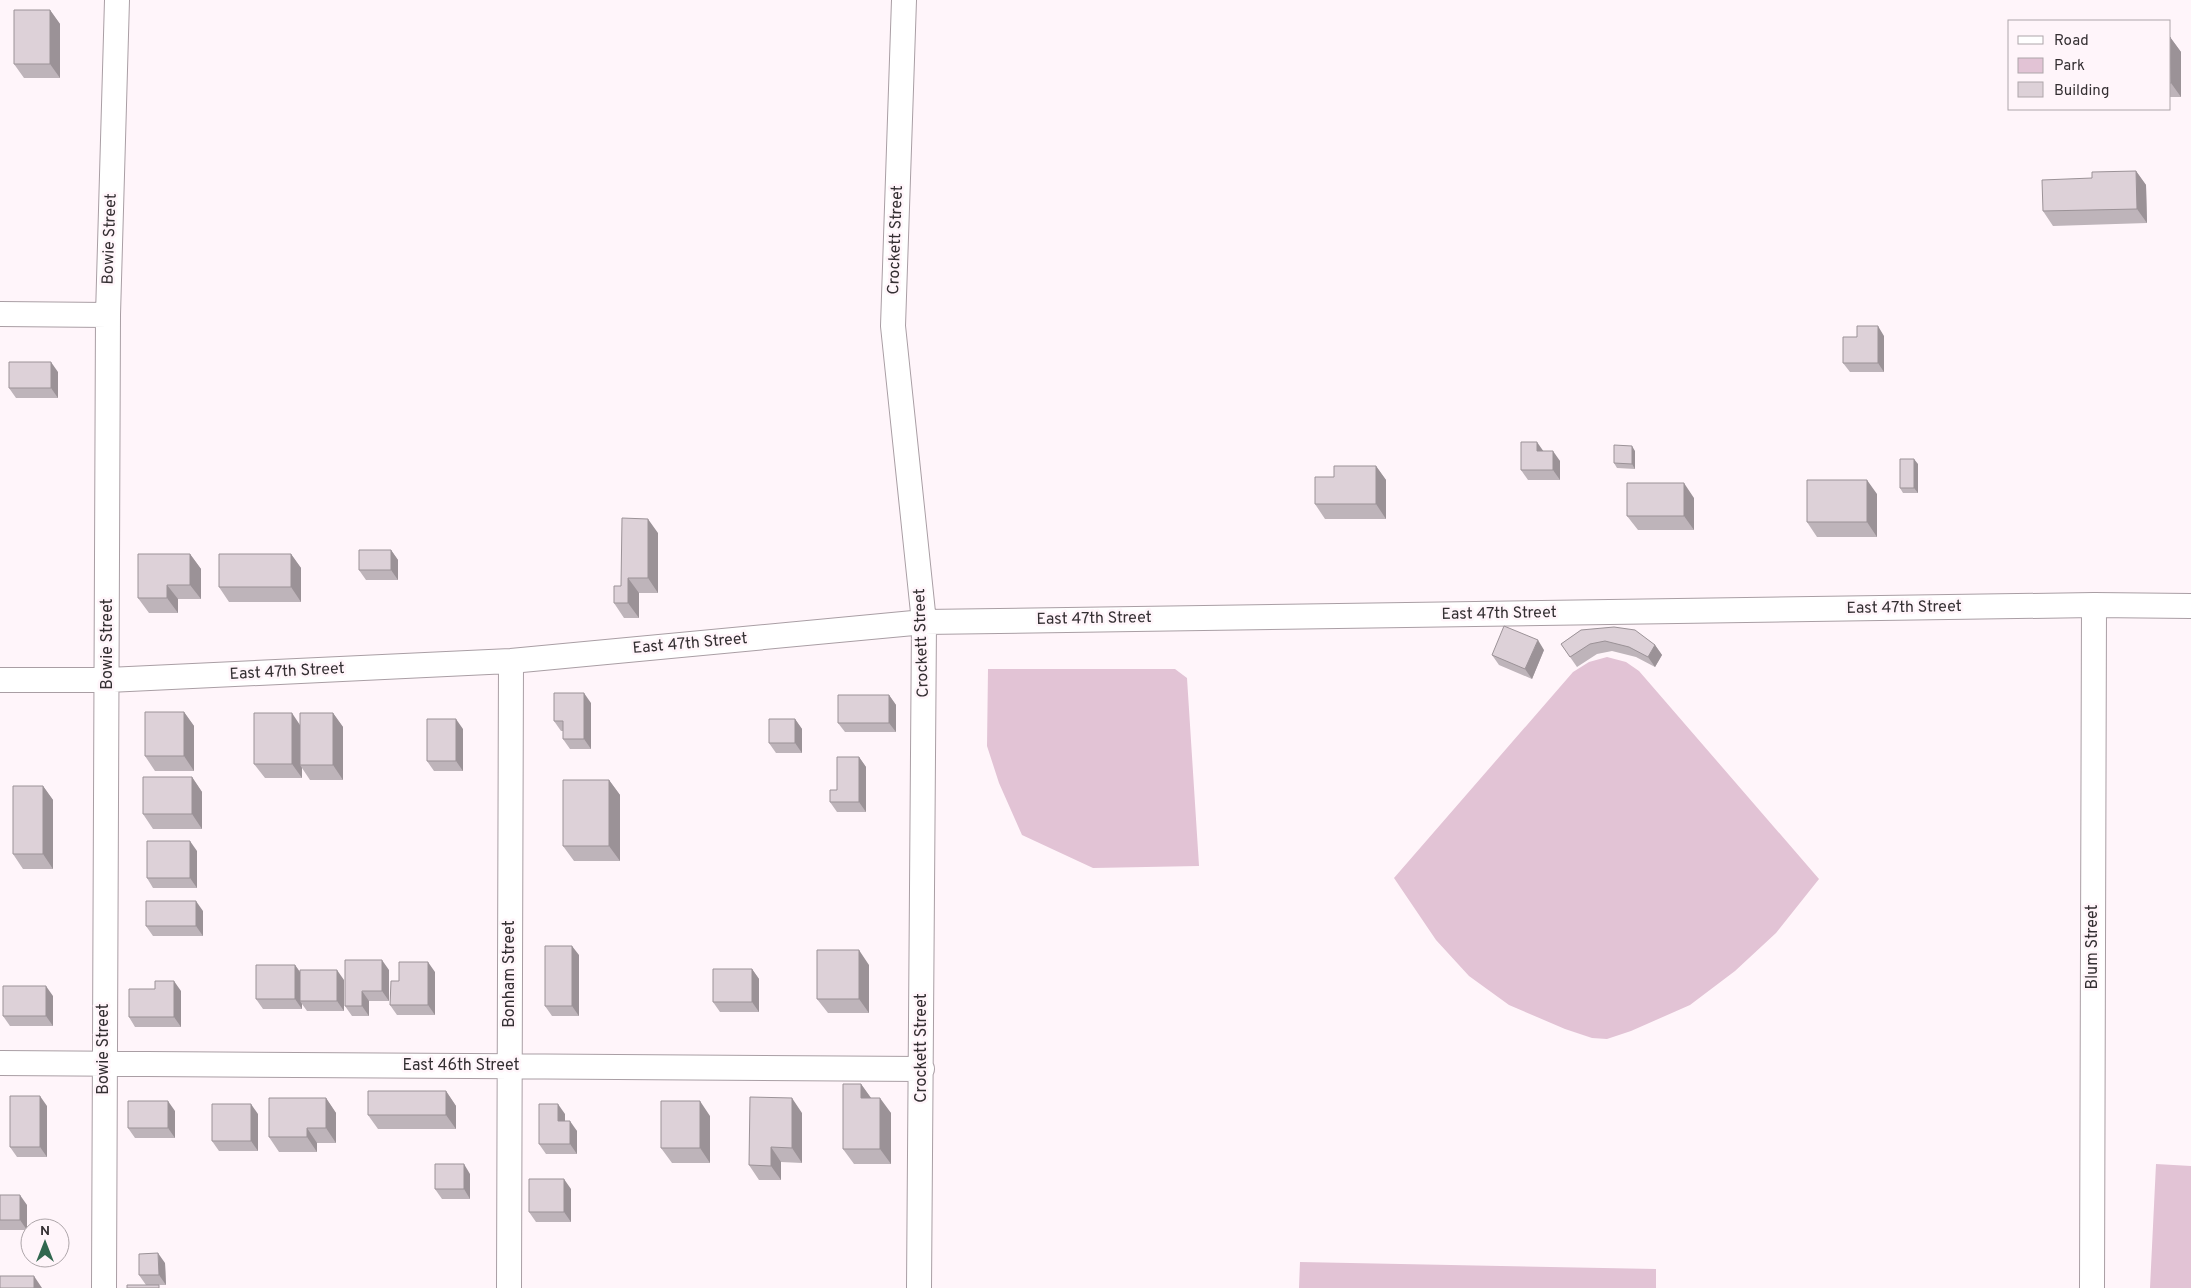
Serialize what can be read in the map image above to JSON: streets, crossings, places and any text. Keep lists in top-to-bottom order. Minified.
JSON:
{"streets":{"street":["Bowie Street","Crockett Street","East 47th Street","Blum Street","Bonham Street","East 46th Street"]},"crossings":[["Bowie Street","East 47th Street"],["Bowie Street","East 46th Street"],["Crockett Street","East 47th Street"],["Crockett Street","East 46th Street"],["East 47th Street","Blum Street"],["East 47th Street","Bonham Street"],["Bonham Street","East 46th Street"]],"legend":["Road","Park","Building"],"north":"top"}
